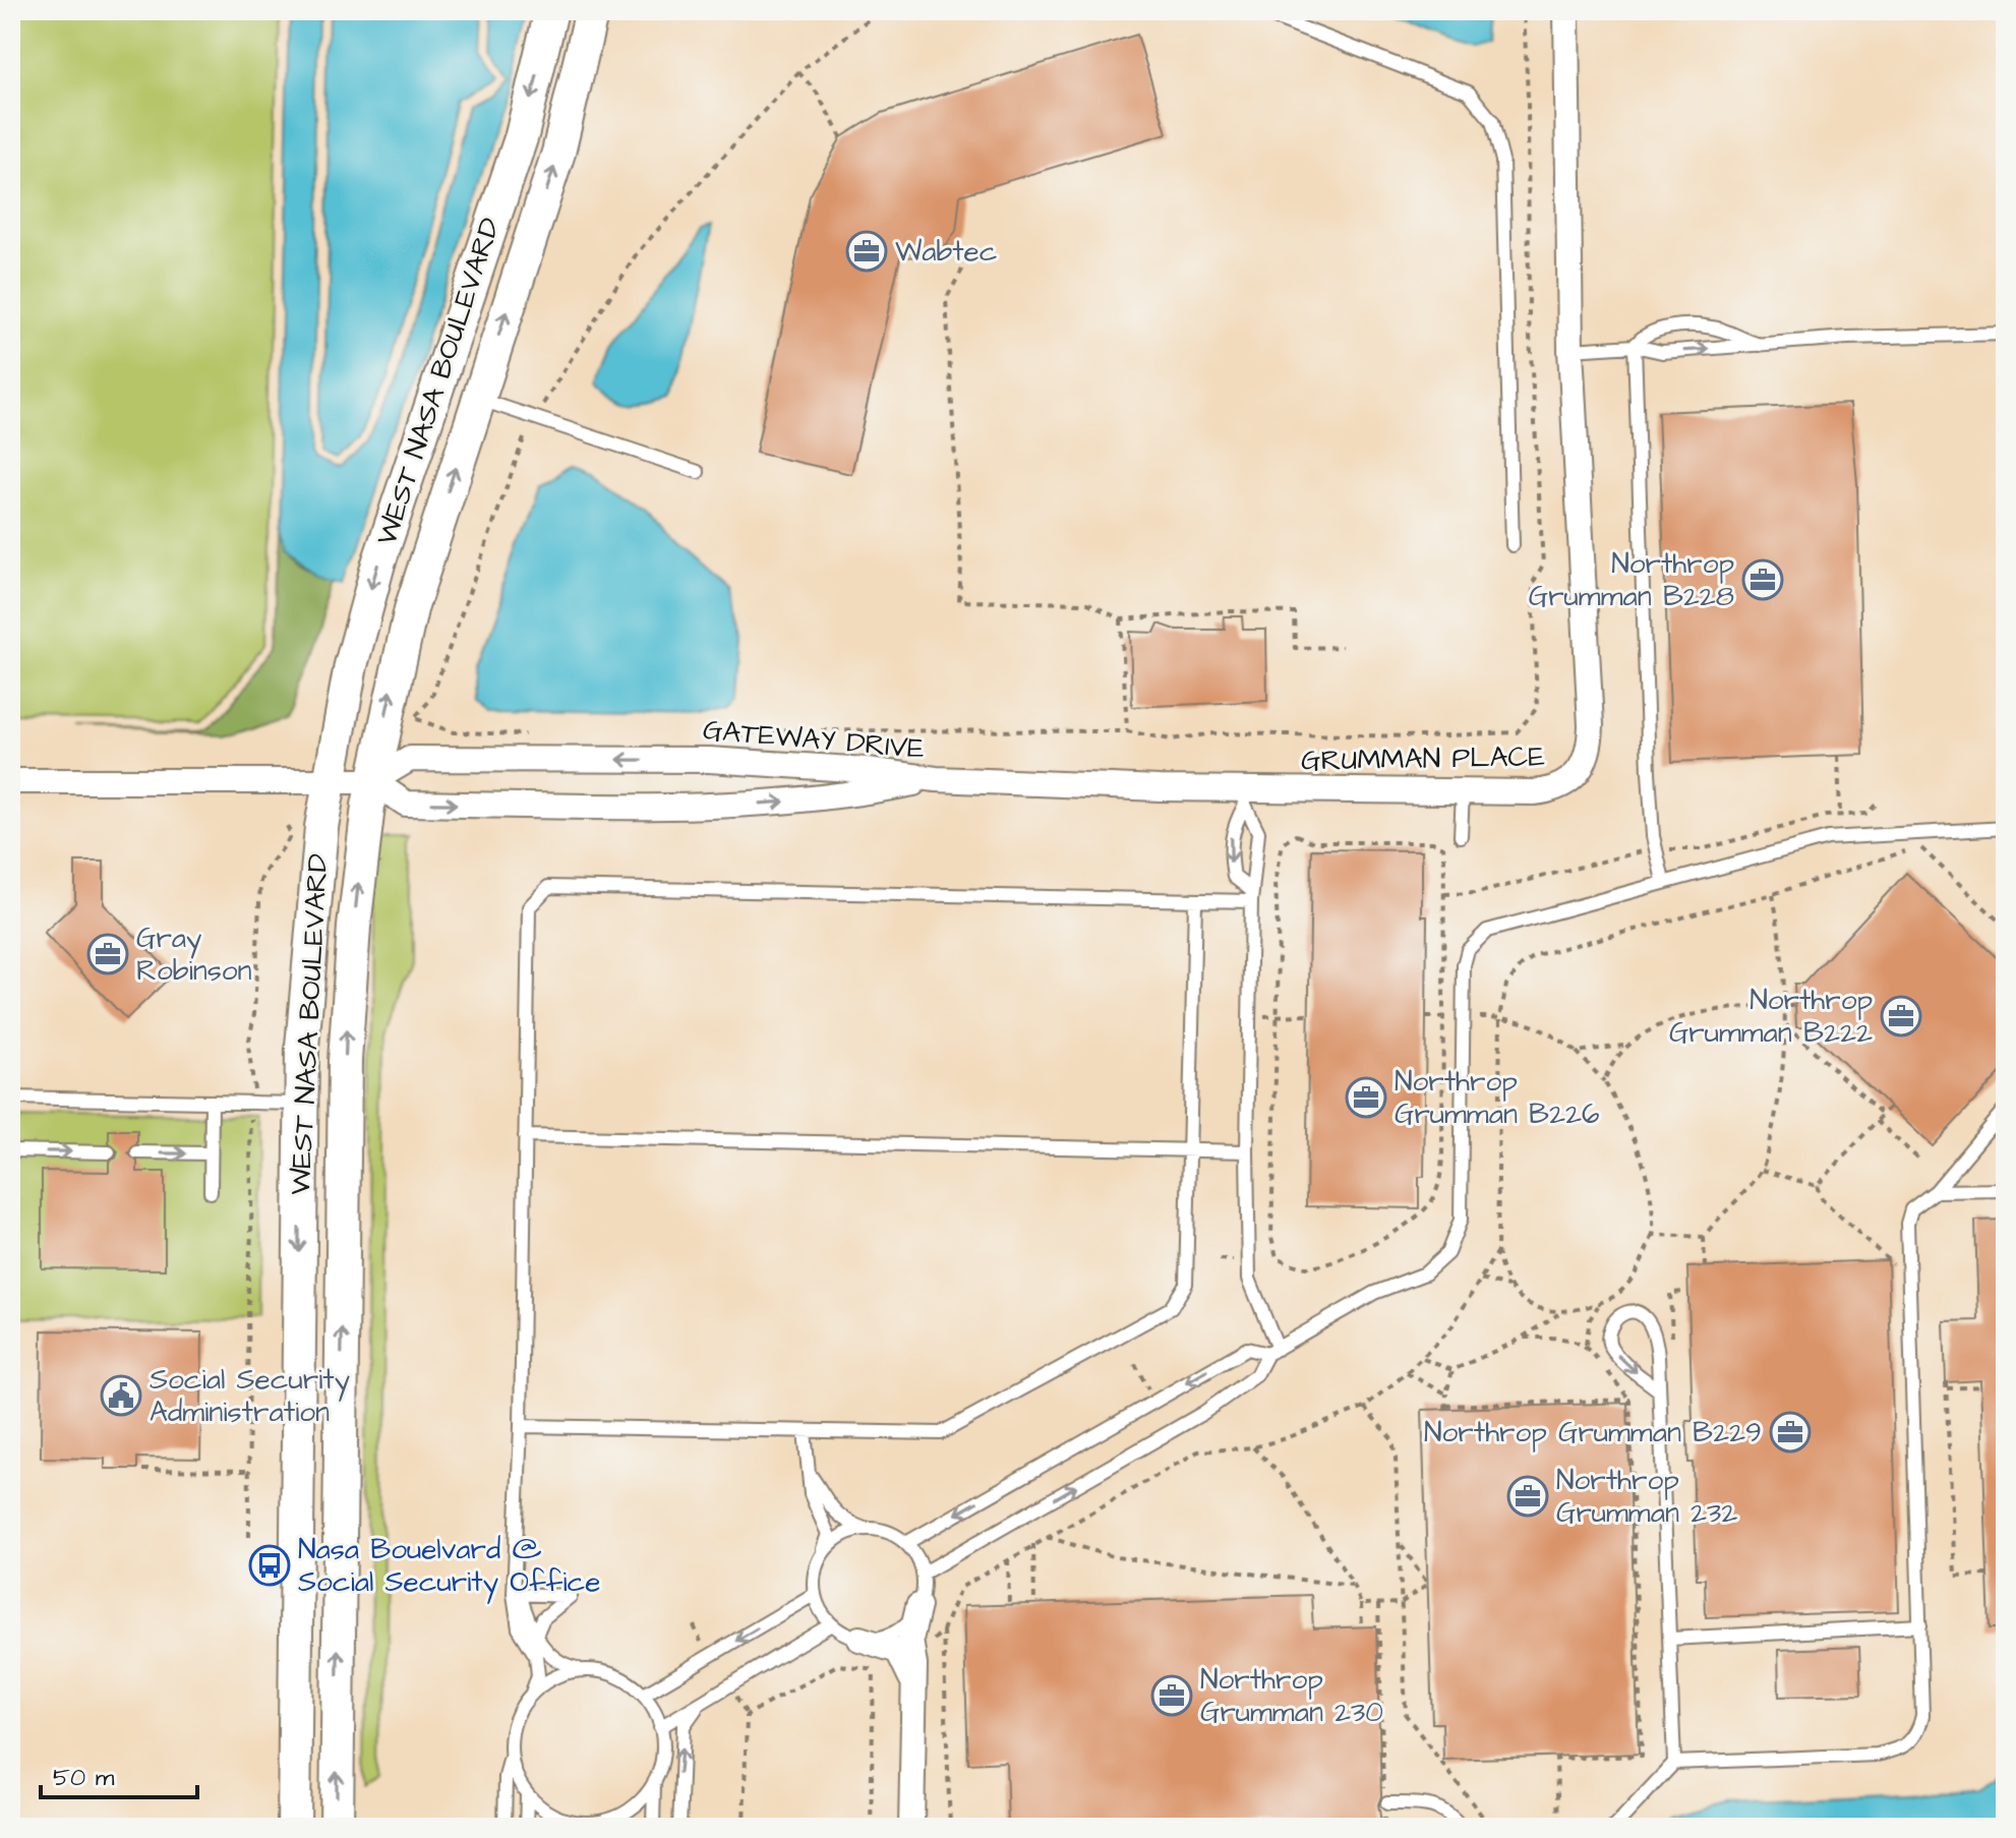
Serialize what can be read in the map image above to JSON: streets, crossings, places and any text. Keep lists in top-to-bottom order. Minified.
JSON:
{"streets":{"main road":["WEST NASA BOULEVARD"],"street":["GATEWAY DRIVE","GRUMMAN PLACE"]},"crossings":[["WEST NASA BOULEVARD","GATEWAY DRIVE"],["GATEWAY DRIVE","GRUMMAN PLACE"]],"places":{"office":["Wabtec","Northrop Grumman B228","Gray Robinson","Northrop Grumman B222","Northrop Grumman B226","Northrop Grumman B229","Northrop Grumman 232","Northrop Grumman 230"],"public building":["Social Security Administration"],"bus stop":["Nasa Bouelvard @ Social Security Office"]},"scale_bar":"50 m"}
